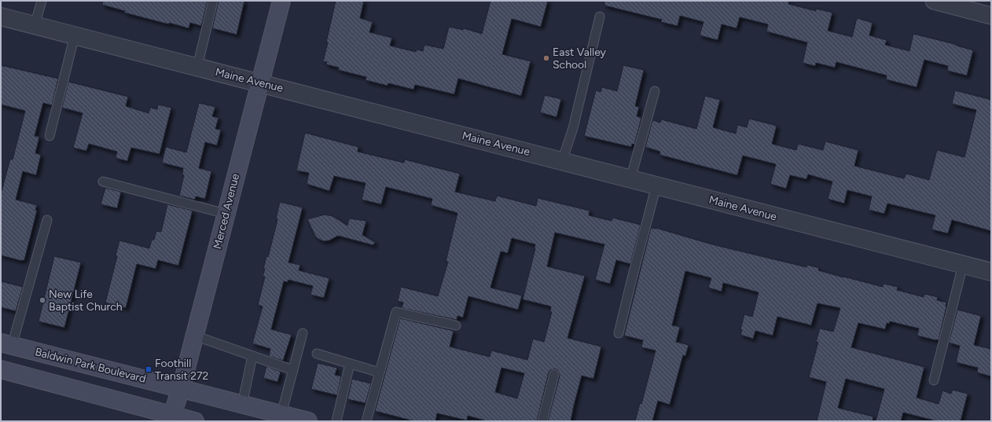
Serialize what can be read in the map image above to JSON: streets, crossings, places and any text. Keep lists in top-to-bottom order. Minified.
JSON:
{"streets":{"main road":["Merced Avenue","Baldwin Park Boulevard"],"street":["Maine Avenue"]},"crossings":[["Maine Avenue","Merced Avenue"],["Merced Avenue","Baldwin Park Boulevard"]],"places":{"other":["East Valley School","New Life Baptist Church"],"transit":["Foothill Transit 272"]}}
